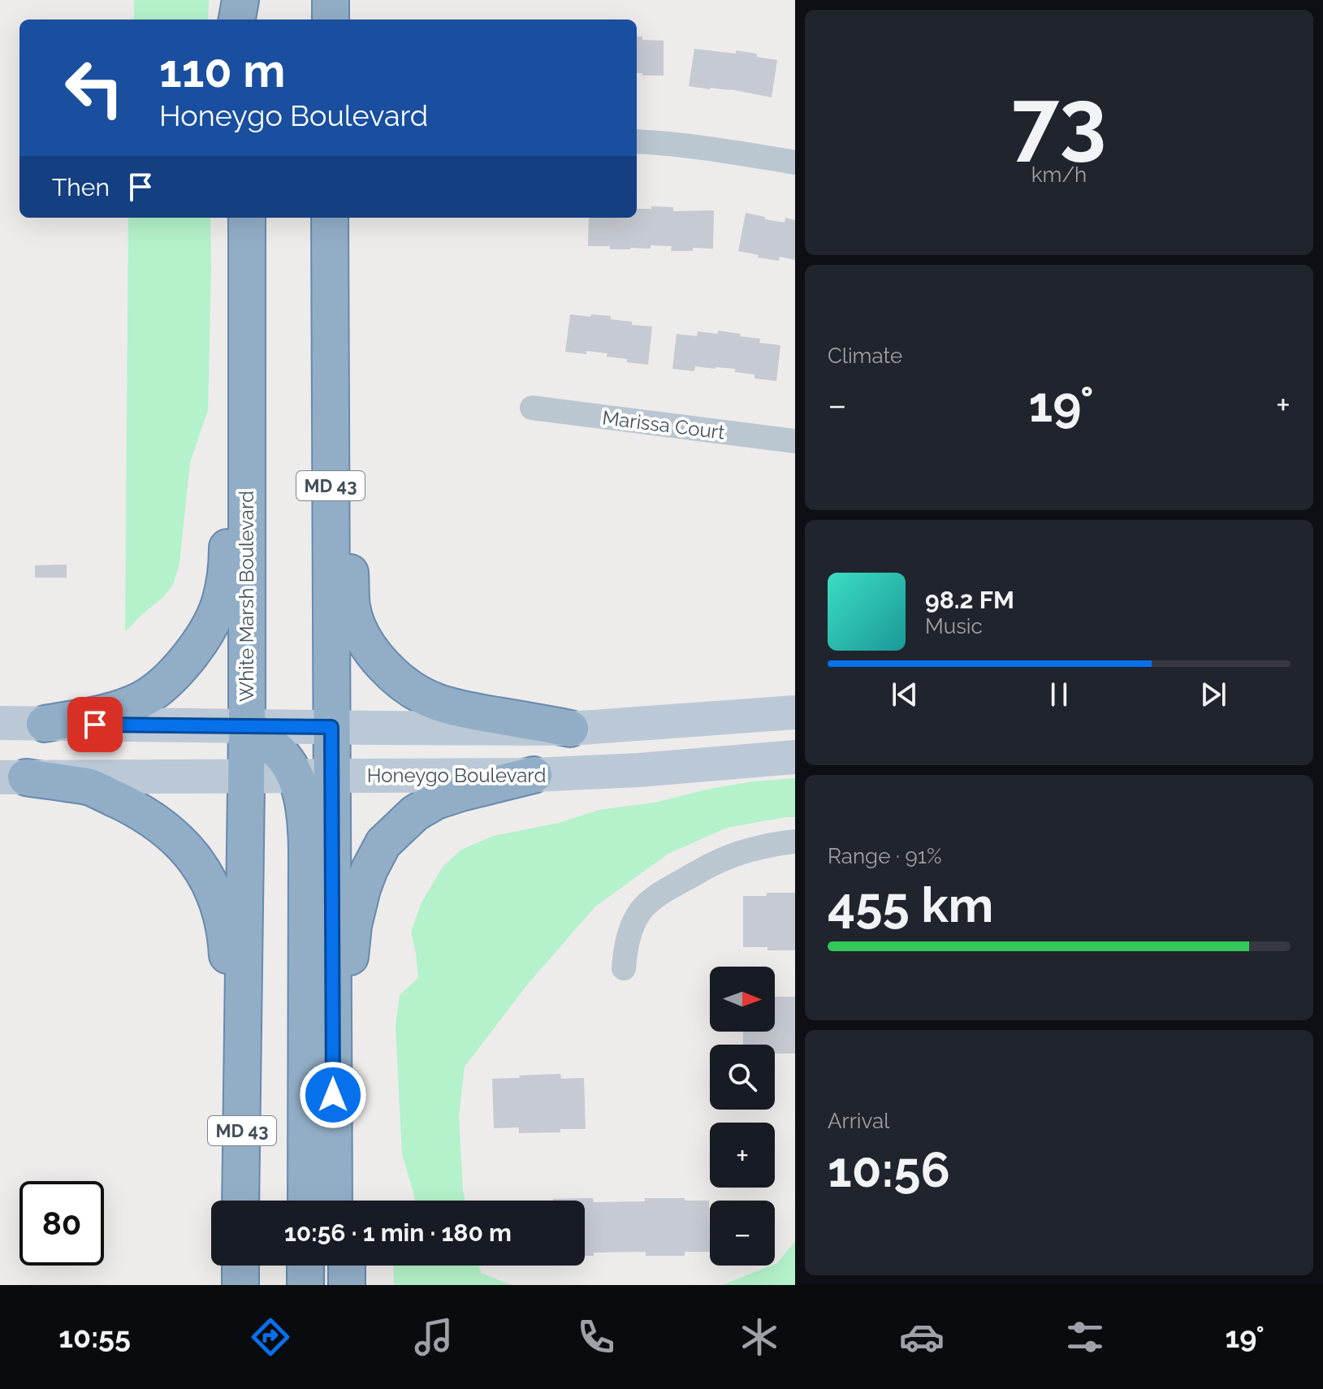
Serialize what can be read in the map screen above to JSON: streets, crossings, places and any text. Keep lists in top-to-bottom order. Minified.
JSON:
{"streets":{"highway":["MD 43","White Marsh Boulevard"],"main road":["Honeygo Boulevard"],"street":["Marissa Court"]},"crossings":[["MD 43","Honeygo Boulevard"],["White Marsh Boulevard","Honeygo Boulevard"]],"north":"right","page":{"tile":[["73","km/h"],"Climate",["Range · 91%","455 km"],["Arrival","10:56"]],"turn":["110 m","Honeygo Boulevard"],"then":"Then","heat":["−","19°","+"],"song":["98.2 FM","Music"],"map_buttons":["+","−"],"limit":"80","trip":"10:56 · 1 min · 180 m","tabs":["10:55","19°"]}}
